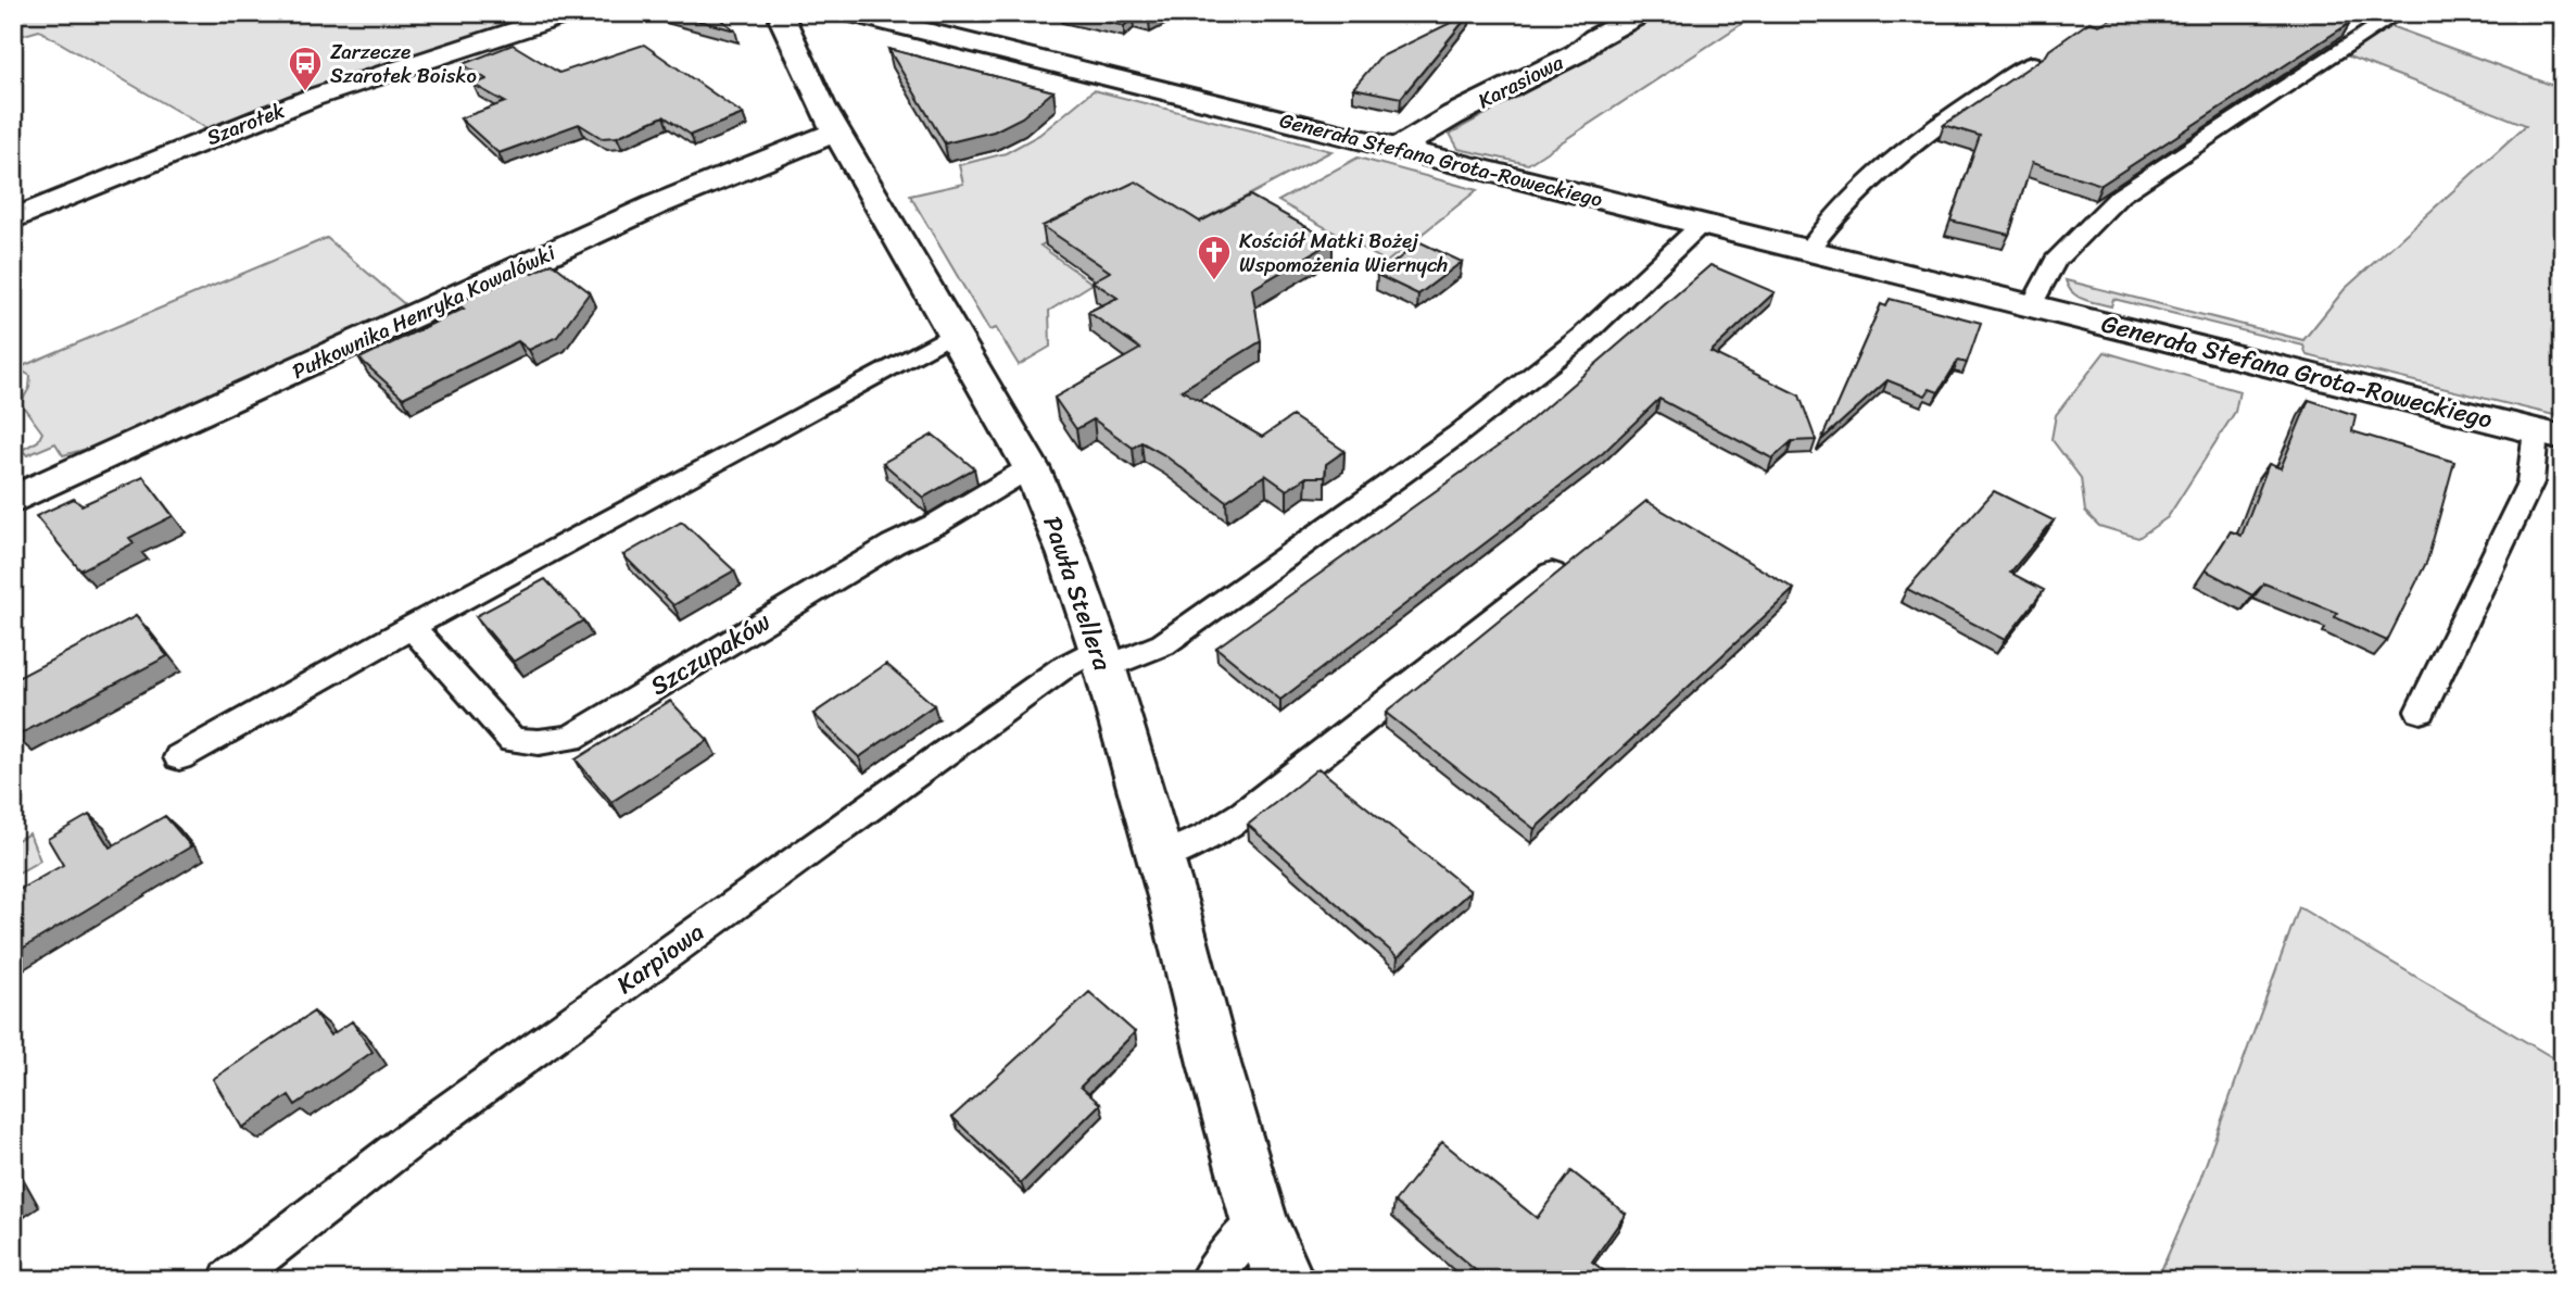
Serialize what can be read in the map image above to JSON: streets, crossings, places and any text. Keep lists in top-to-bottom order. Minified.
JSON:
{"streets":{"street":["Karasiowa","Szarotek","Generała Stefana Grota-Roweckiego","Pułkownika Henryka Kowalówki","Pawła Stellera"],"lane":["Szczupaków","Karpiowa"]},"crossings":[["Karasiowa","Generała Stefana Grota-Roweckiego"],["Pułkownika Henryka Kowalówki","Pawła Stellera"],["Pawła Stellera","Szczupaków"],["Pawła Stellera","Karpiowa"]],"places":{"bus stop":["Zarzecze Szarotek Boisko"],"church":["Kościół Matki Bożej Wspomożenia Wiernych"]}}
